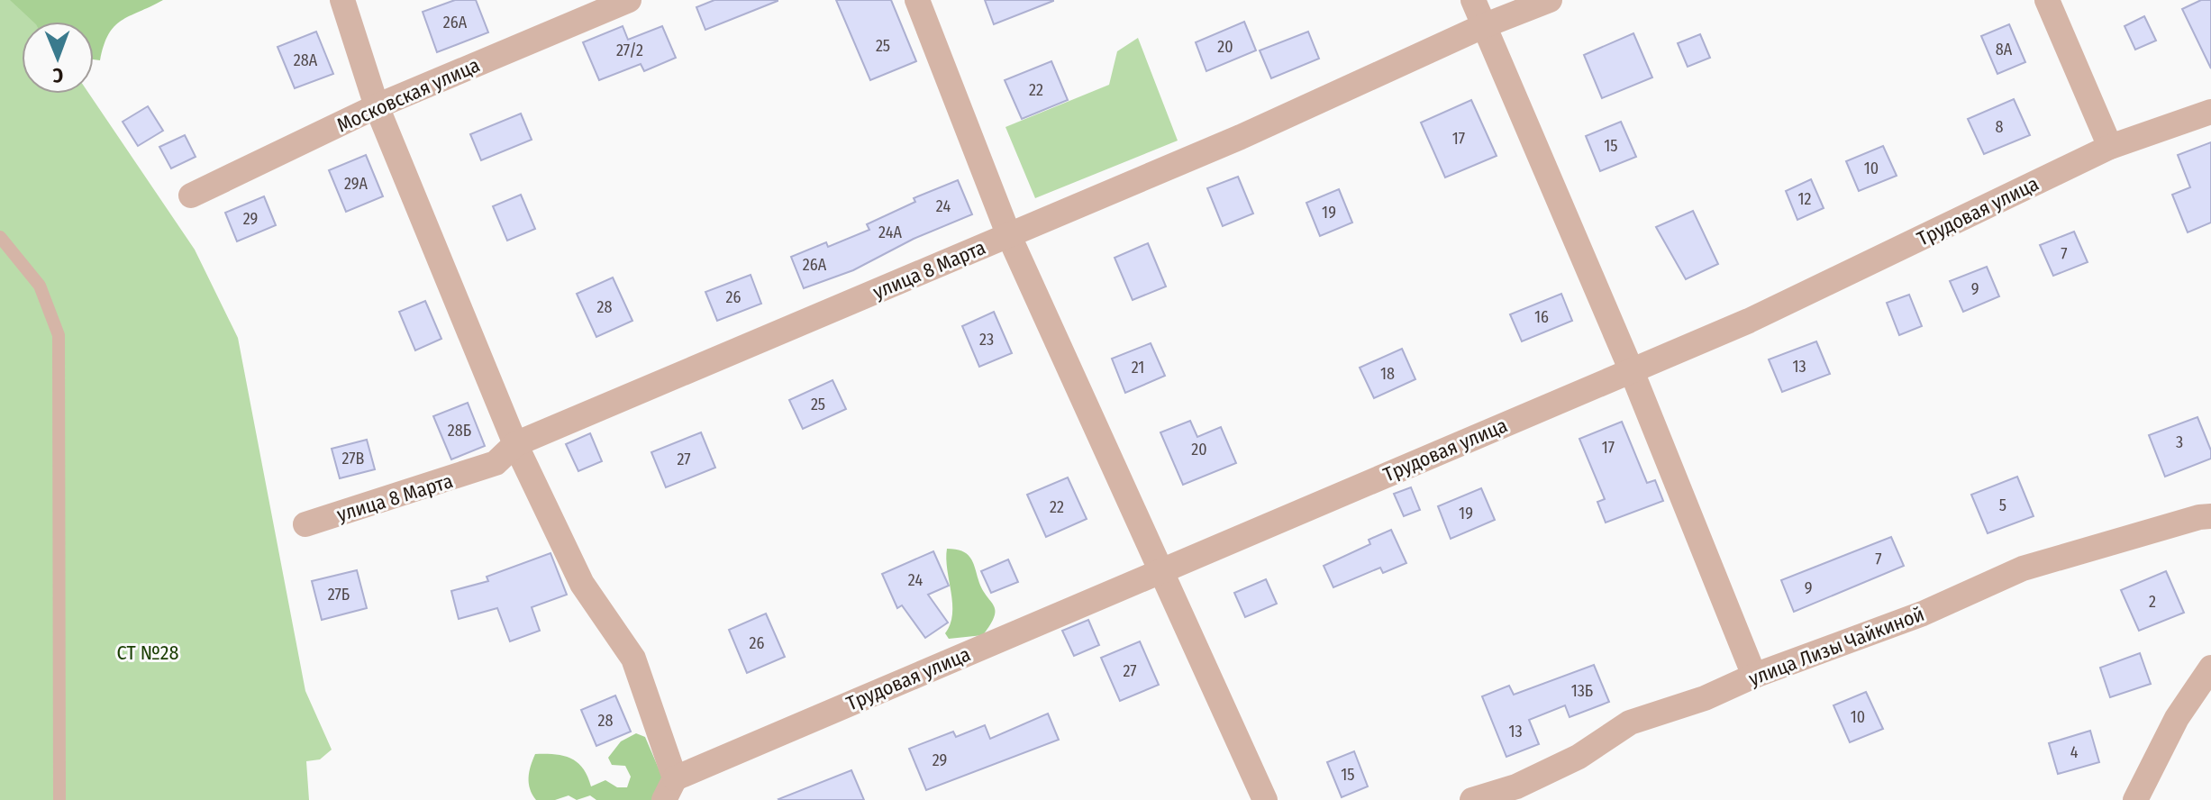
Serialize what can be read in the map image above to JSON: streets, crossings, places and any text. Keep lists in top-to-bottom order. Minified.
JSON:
{"streets":{"street":["Московская улица","Трудовая улица","улица 8 Марта","улица Лизы Чайкиной"]},"parks":["СТ №28"],"house_numbers":["26А","25","20","8А","27/2","28А","22","8","17","15","10","29А","12","24","19","29","24А","7","26А","9","26","28","16","23","13","21","18","25","28Б","3","17","20","27В","27","5","22","19","7","24","9","27Б","2","26","27","13Б","10","28","13","4","29","15"],"north":"bottom"}
